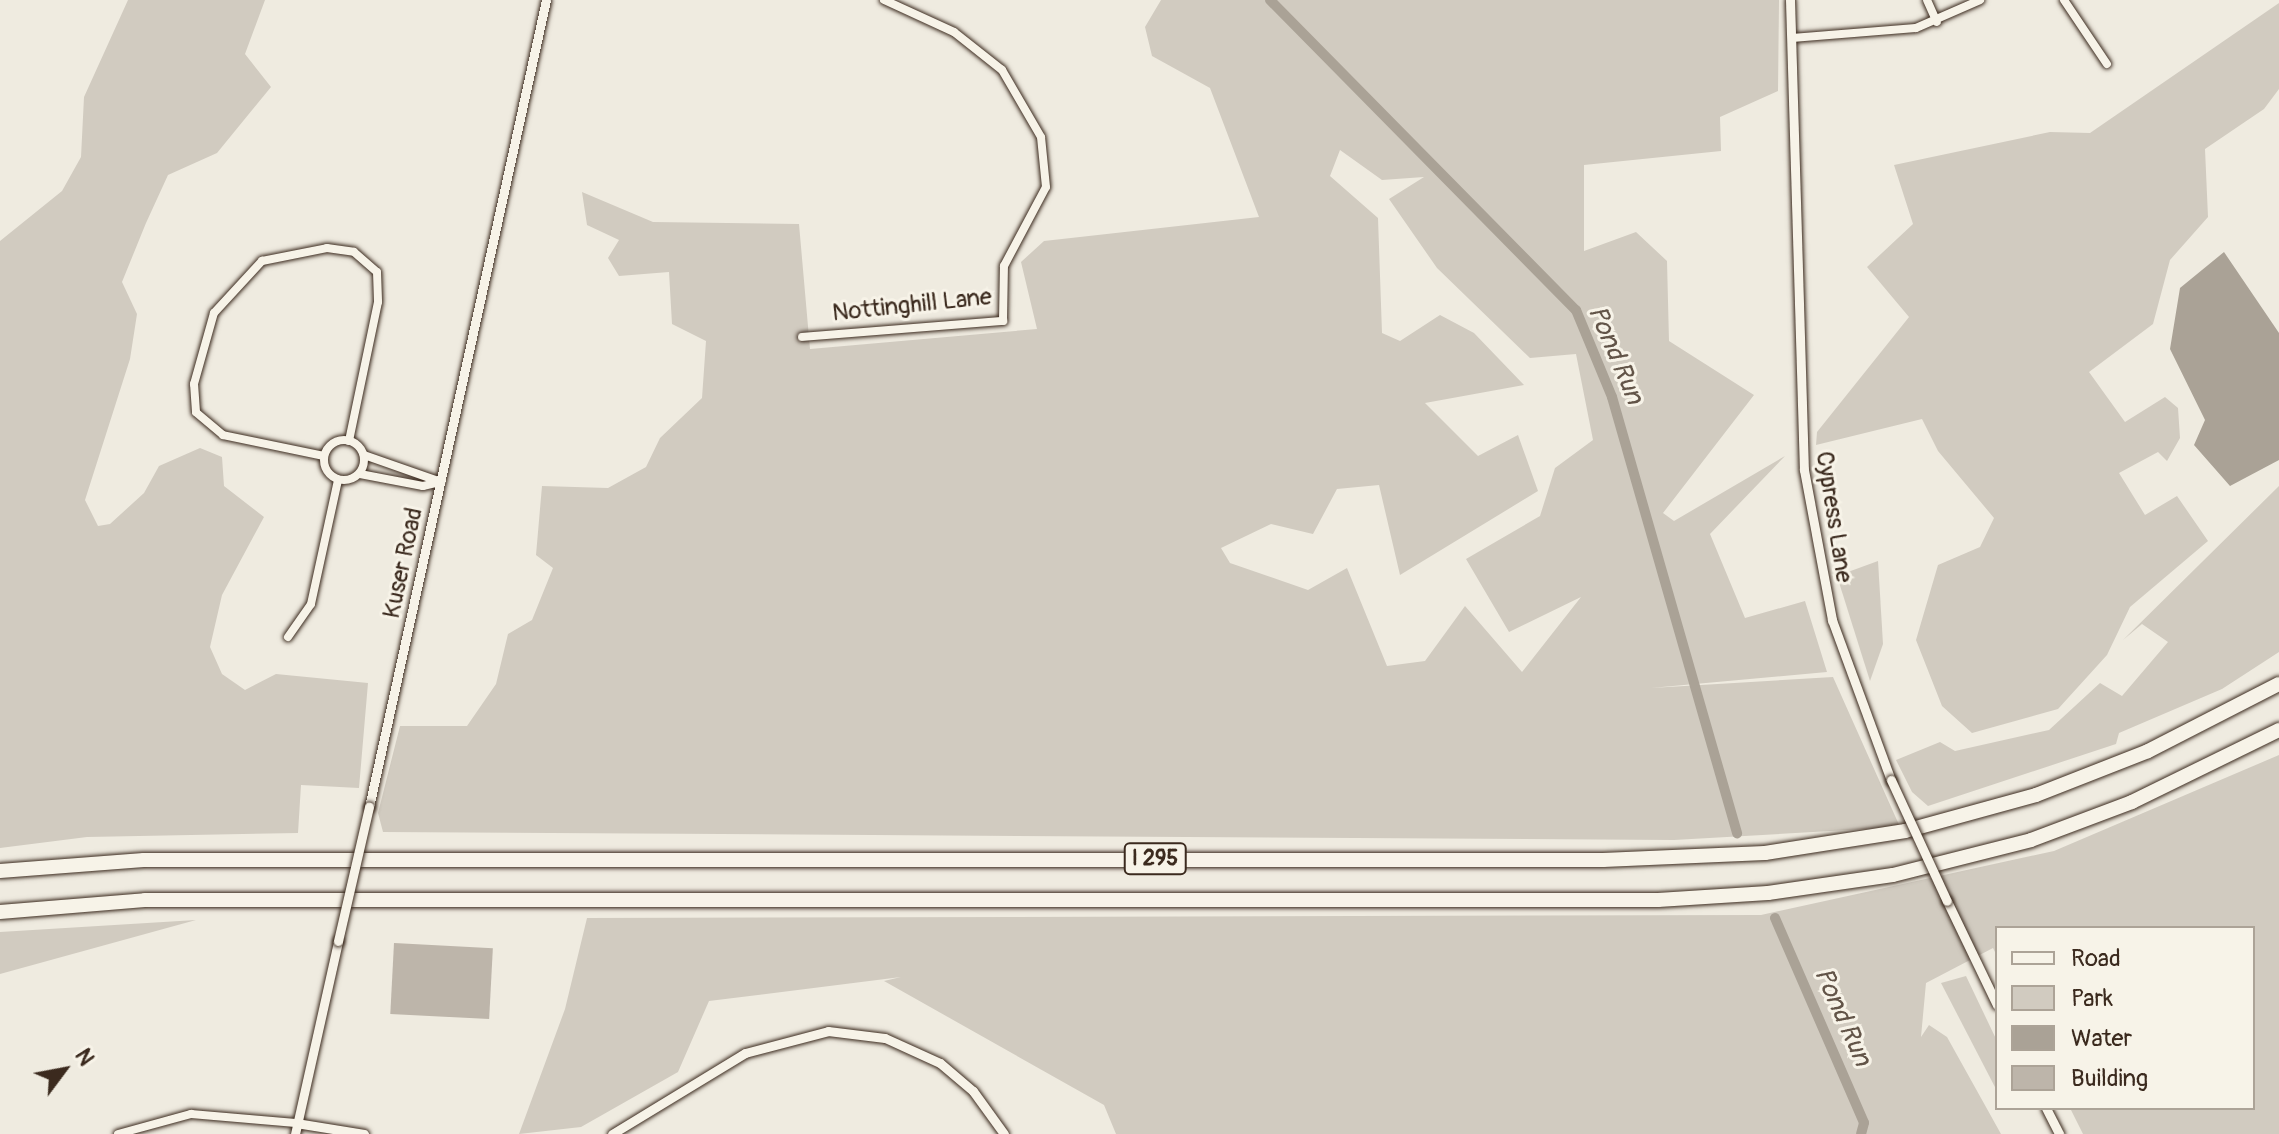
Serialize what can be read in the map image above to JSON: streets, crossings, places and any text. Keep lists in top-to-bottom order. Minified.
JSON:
{"streets":{"highway":["I 295"],"street":["Nottinghill Lane","Cypress Lane","Kuser Road"]},"water":["Pond Run"],"legend":["Road","Park","Water","Building"],"north":"top right"}
